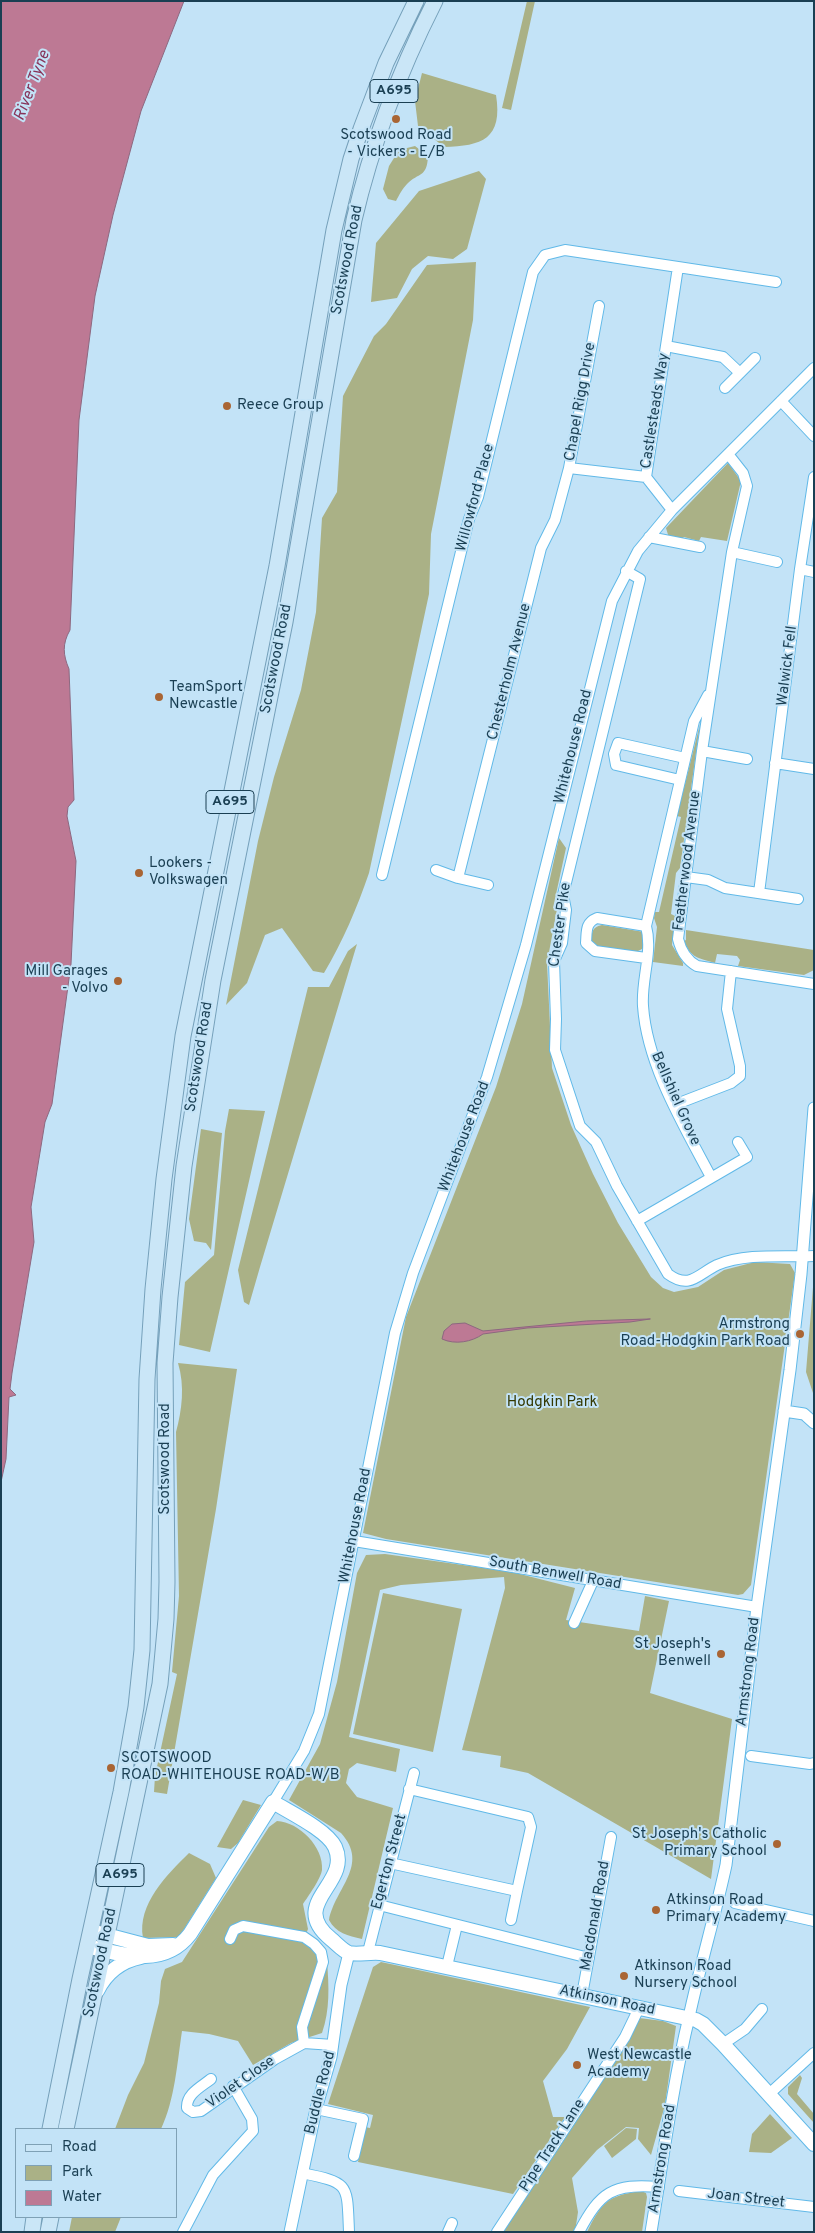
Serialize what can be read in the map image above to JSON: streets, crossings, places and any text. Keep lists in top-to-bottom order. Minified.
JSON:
{"streets":{"main road":["A695","Scotswood Road","Whitehouse Road","Atkinson Road"],"street":["Chapel Rigg Drive","Castlesteads Way","Willowford Place","Walwick Fell","Chesterholm Avenue","Featherwood Avenue","Chester Pike","Bellshiel Grove","South Benwell Road","Armstrong Road","Egerton Street","Macdonald Road","Violet Close","Buddle Road","Pipe Track Lane","Joan Street"]},"crossings":[["Scotswood Road","Whitehouse Road"],["Chapel Rigg Drive","Castlesteads Way"],["Chapel Rigg Drive","Chesterholm Avenue"],["Castlesteads Way","Willowford Place"],["Whitehouse Road","Featherwood Avenue"],["Whitehouse Road","Chester Pike"],["Whitehouse Road","South Benwell Road"],["Featherwood Avenue","Bellshiel Grove"],["Chester Pike","Armstrong Road"],["South Benwell Road","Armstrong Road"],["Armstrong Road","Atkinson Road"],["Egerton Street","Atkinson Road"],["Macdonald Road","Atkinson Road"],["Atkinson Road","Buddle Road"],["Atkinson Road","Pipe Track Lane"],["Violet Close","Buddle Road"]],"water":["River Tyne"],"parks":["Hodgkin Park"],"places":["Scotswood Road - Vickers - E/B","Reece Group","TeamSport Newcastle","Lookers - Volkswagen","Mill Garages - Volvo","Armstrong Road-Hodgkin Park Road","St Joseph's Benwell","SCOTSWOOD ROAD-WHITEHOUSE ROAD-W/B","St Joseph's Catholic Primary School","Atkinson Road Primary Academy","Atkinson Road Nursery School","West Newcastle Academy"],"legend":["Road","Park","Water"]}
